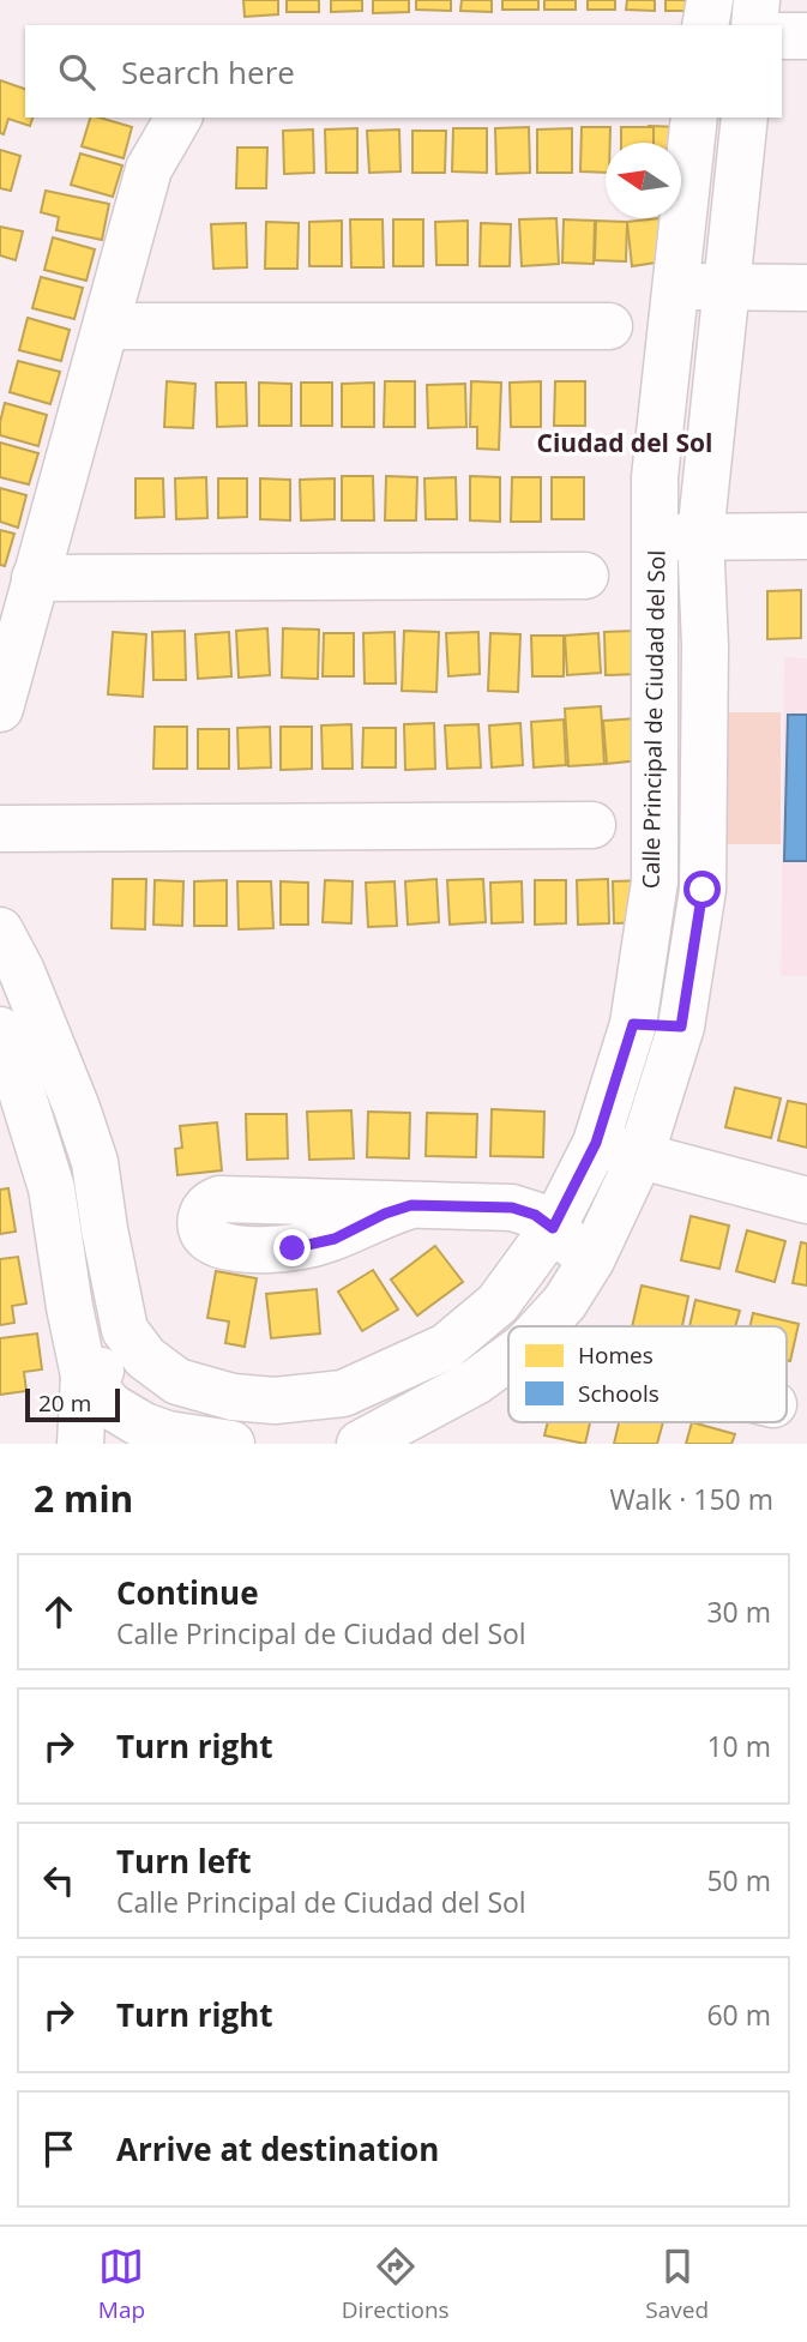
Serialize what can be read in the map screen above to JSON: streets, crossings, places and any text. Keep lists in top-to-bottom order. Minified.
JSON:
{"streets":{"street":["Calle Principal de Ciudad del Sol"]},"districts":["Ciudad del Sol"],"legend":["Homes","Schools"],"scale_bar":"20 m","north":"left","page":{"search":"Search here","scale":"20 m","heading":["2 min","Walk · 150 m"],"list":[["Continue","Calle Principal de Ciudad del Sol","30 m"],["Turn right","10 m"],["Turn left","Calle Principal de Ciudad del Sol","50 m"],["Turn right","60 m"],"Arrive at destination"],"nav":["Map","Directions","Saved"]}}
